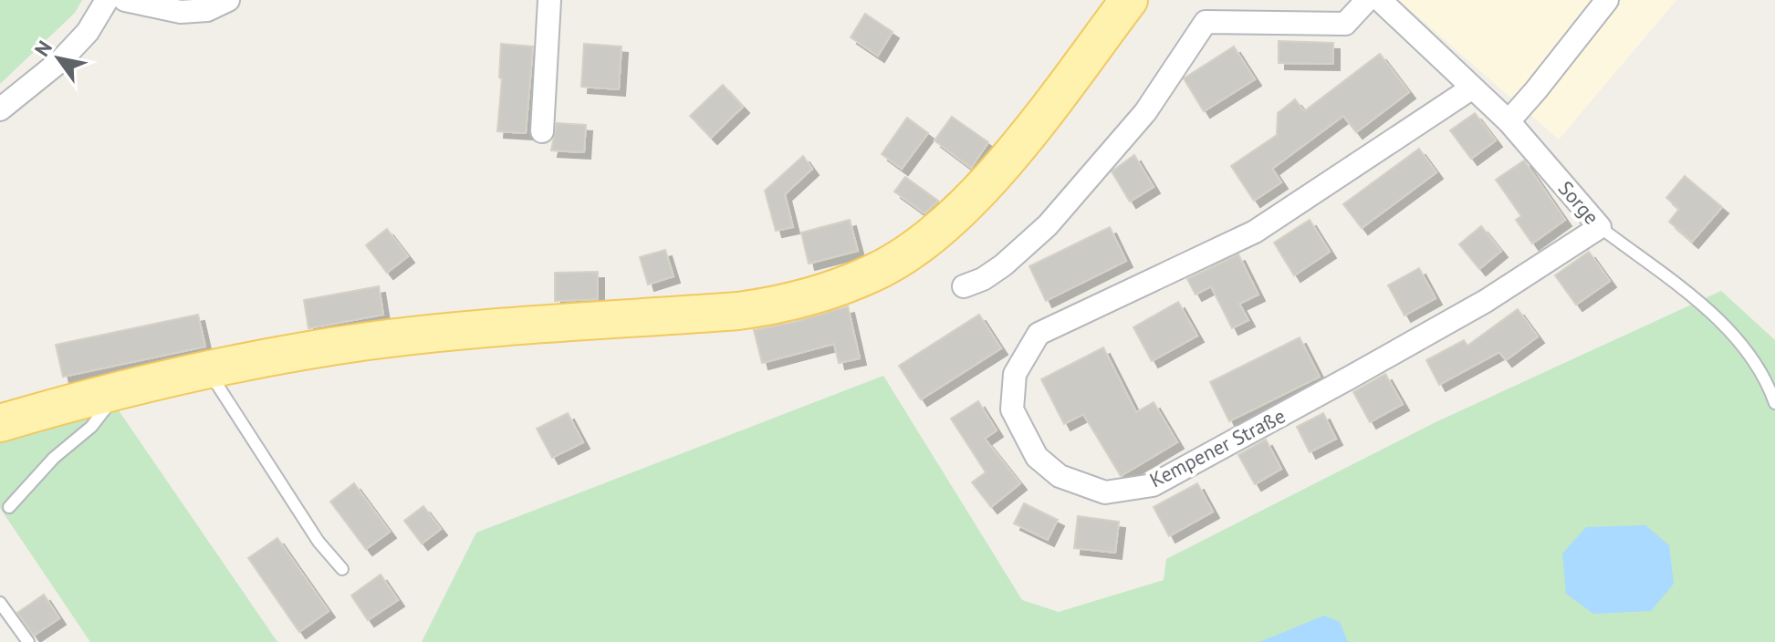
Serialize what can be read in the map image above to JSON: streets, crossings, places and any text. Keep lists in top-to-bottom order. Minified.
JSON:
{"streets":{"street":["Sorge","Kempener Straße"]},"crossings":[["Sorge","Kempener Straße"]],"north":"top left"}
